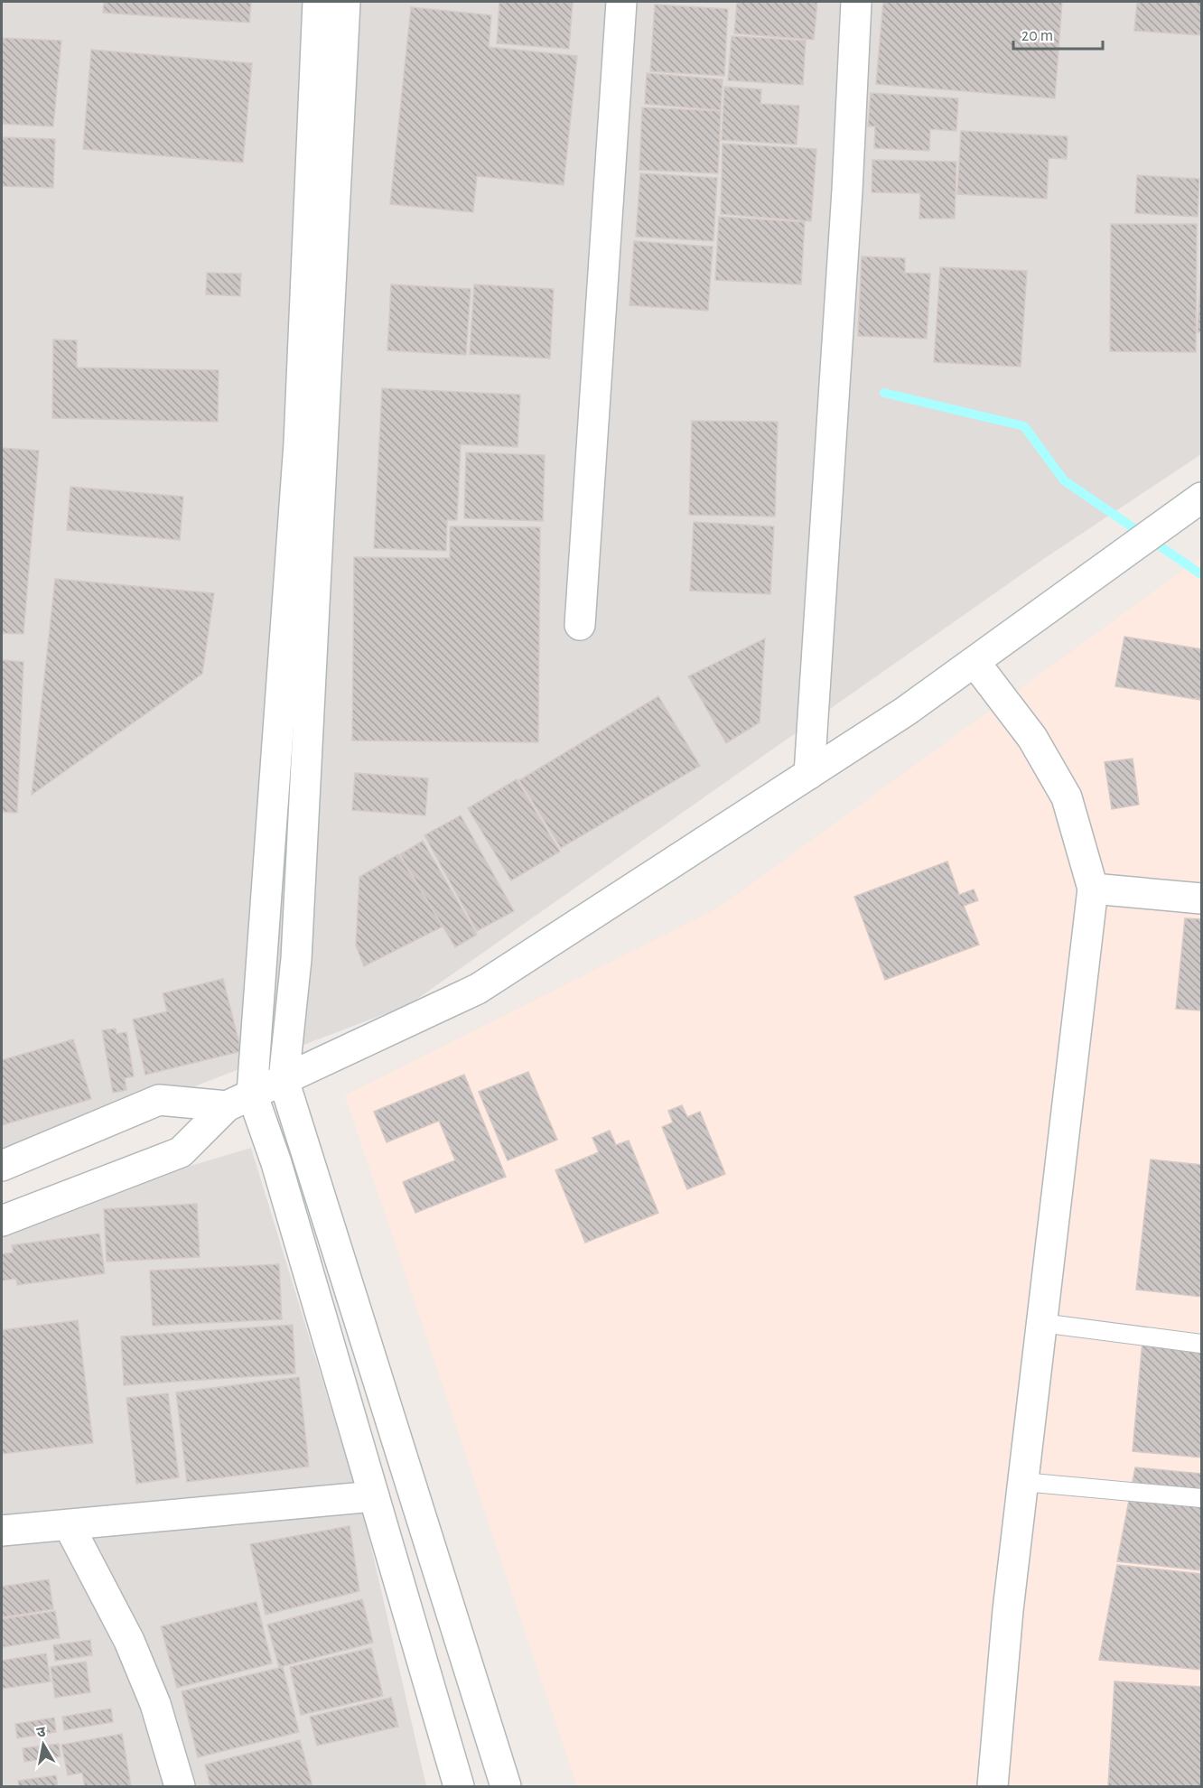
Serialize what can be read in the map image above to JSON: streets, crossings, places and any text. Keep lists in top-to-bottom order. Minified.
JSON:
{"scale_bar":"20 m","north":"top"}
